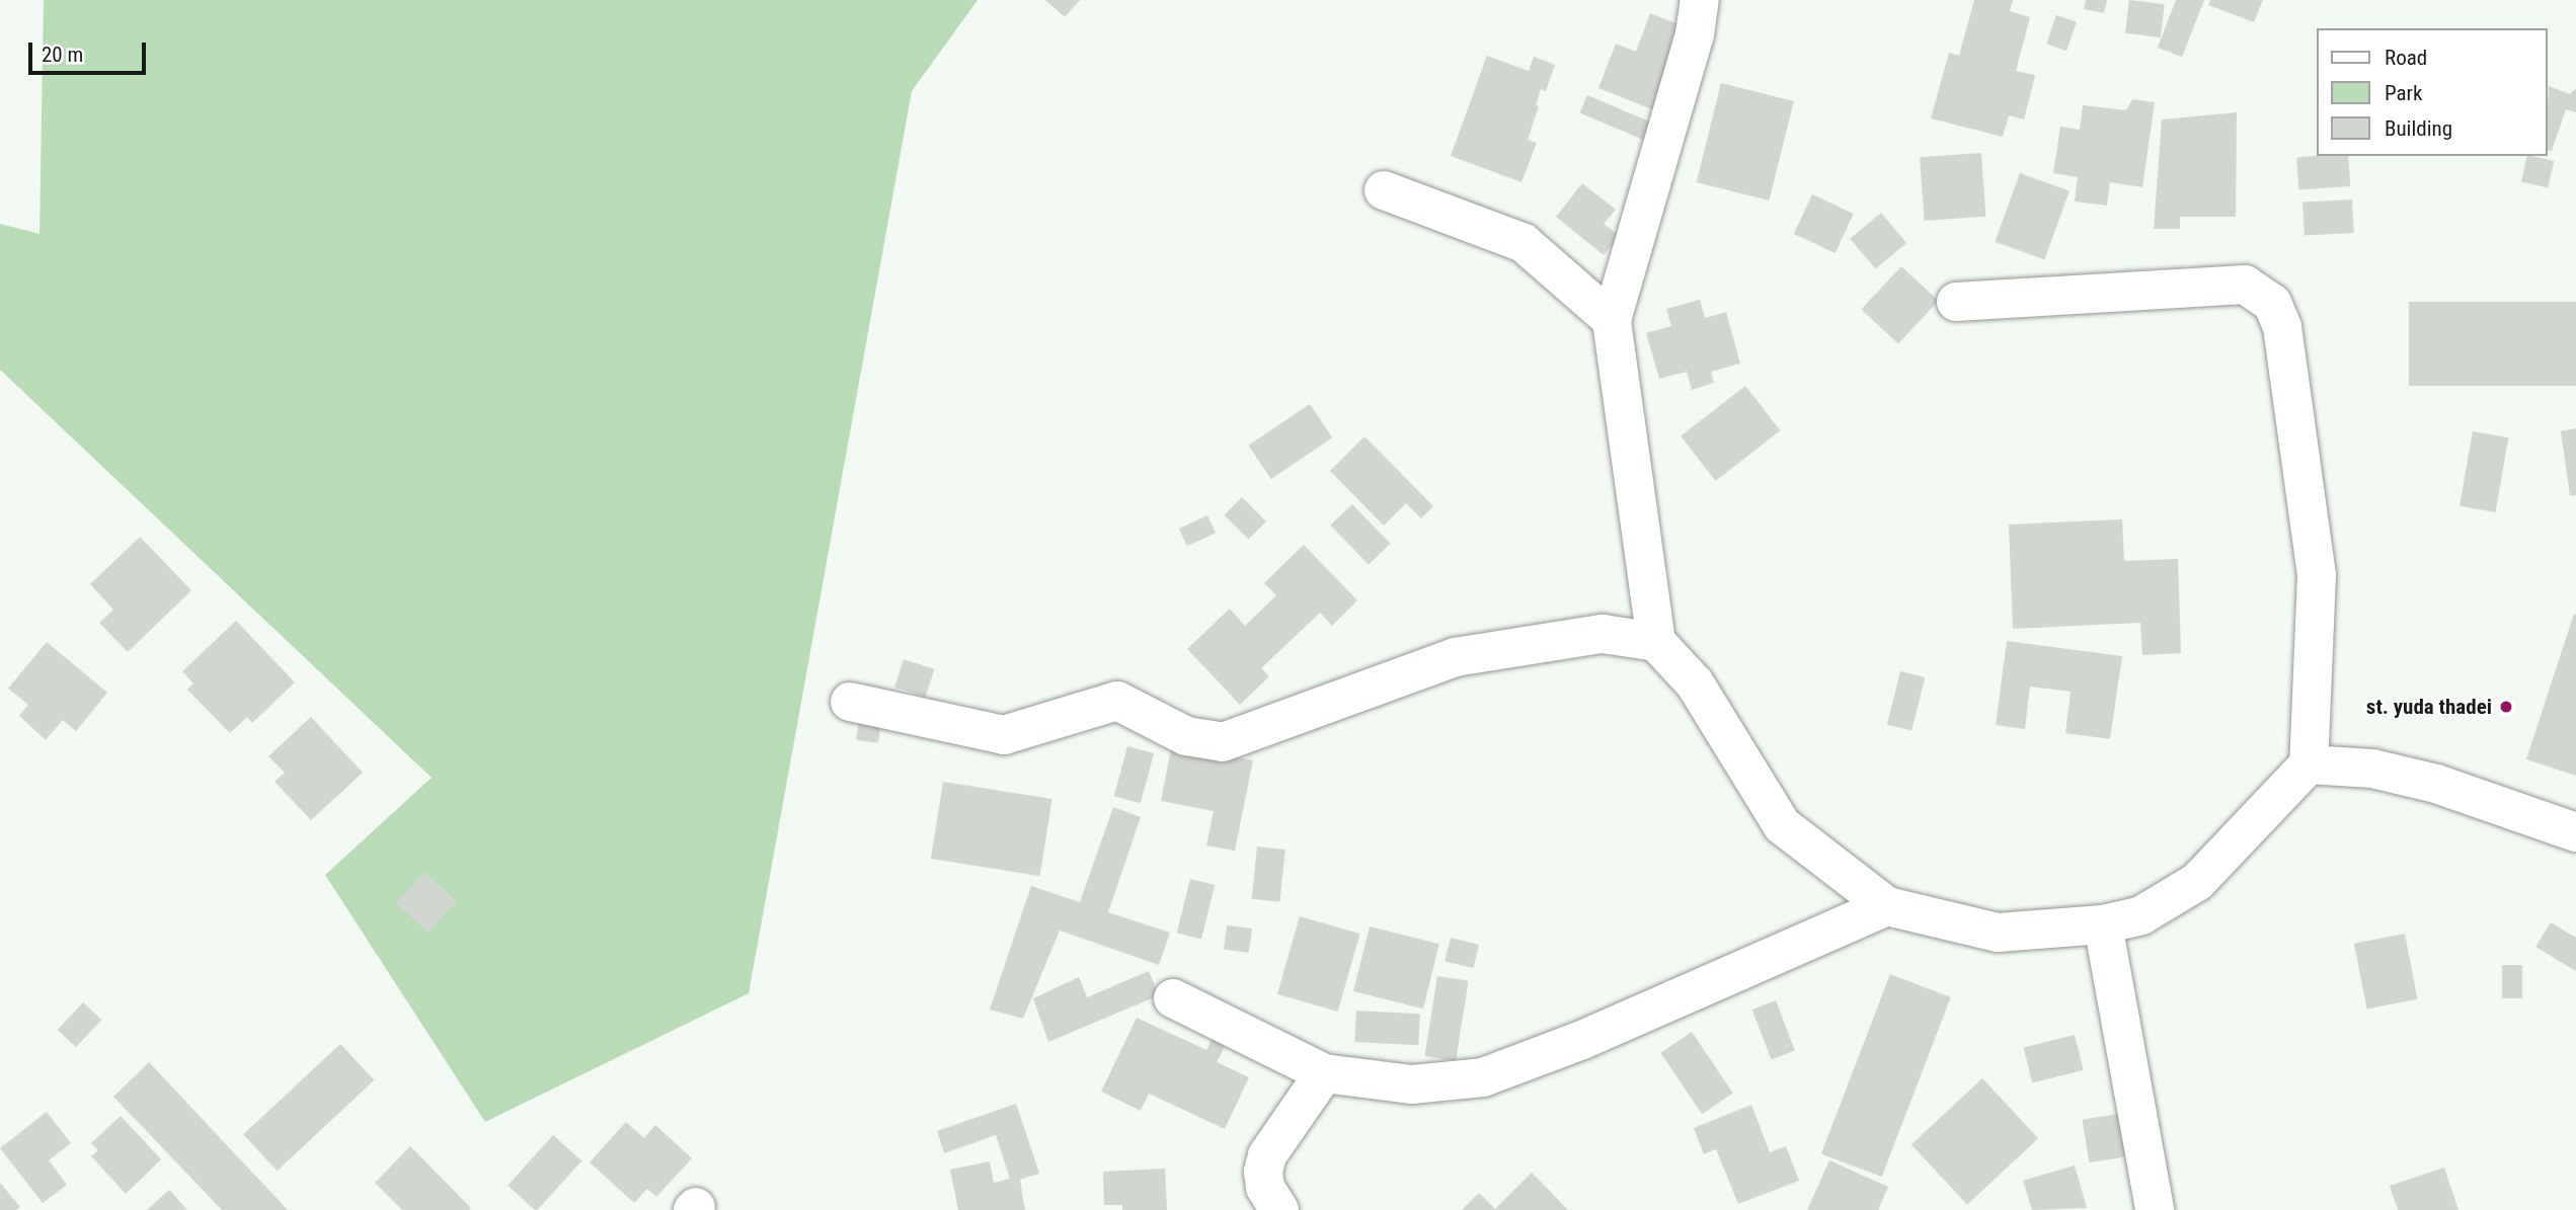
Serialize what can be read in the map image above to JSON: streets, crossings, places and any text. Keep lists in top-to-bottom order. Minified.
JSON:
{"places":["st. yuda thadei"],"legend":["Road","Park","Building"],"scale_bar":"20 m"}
